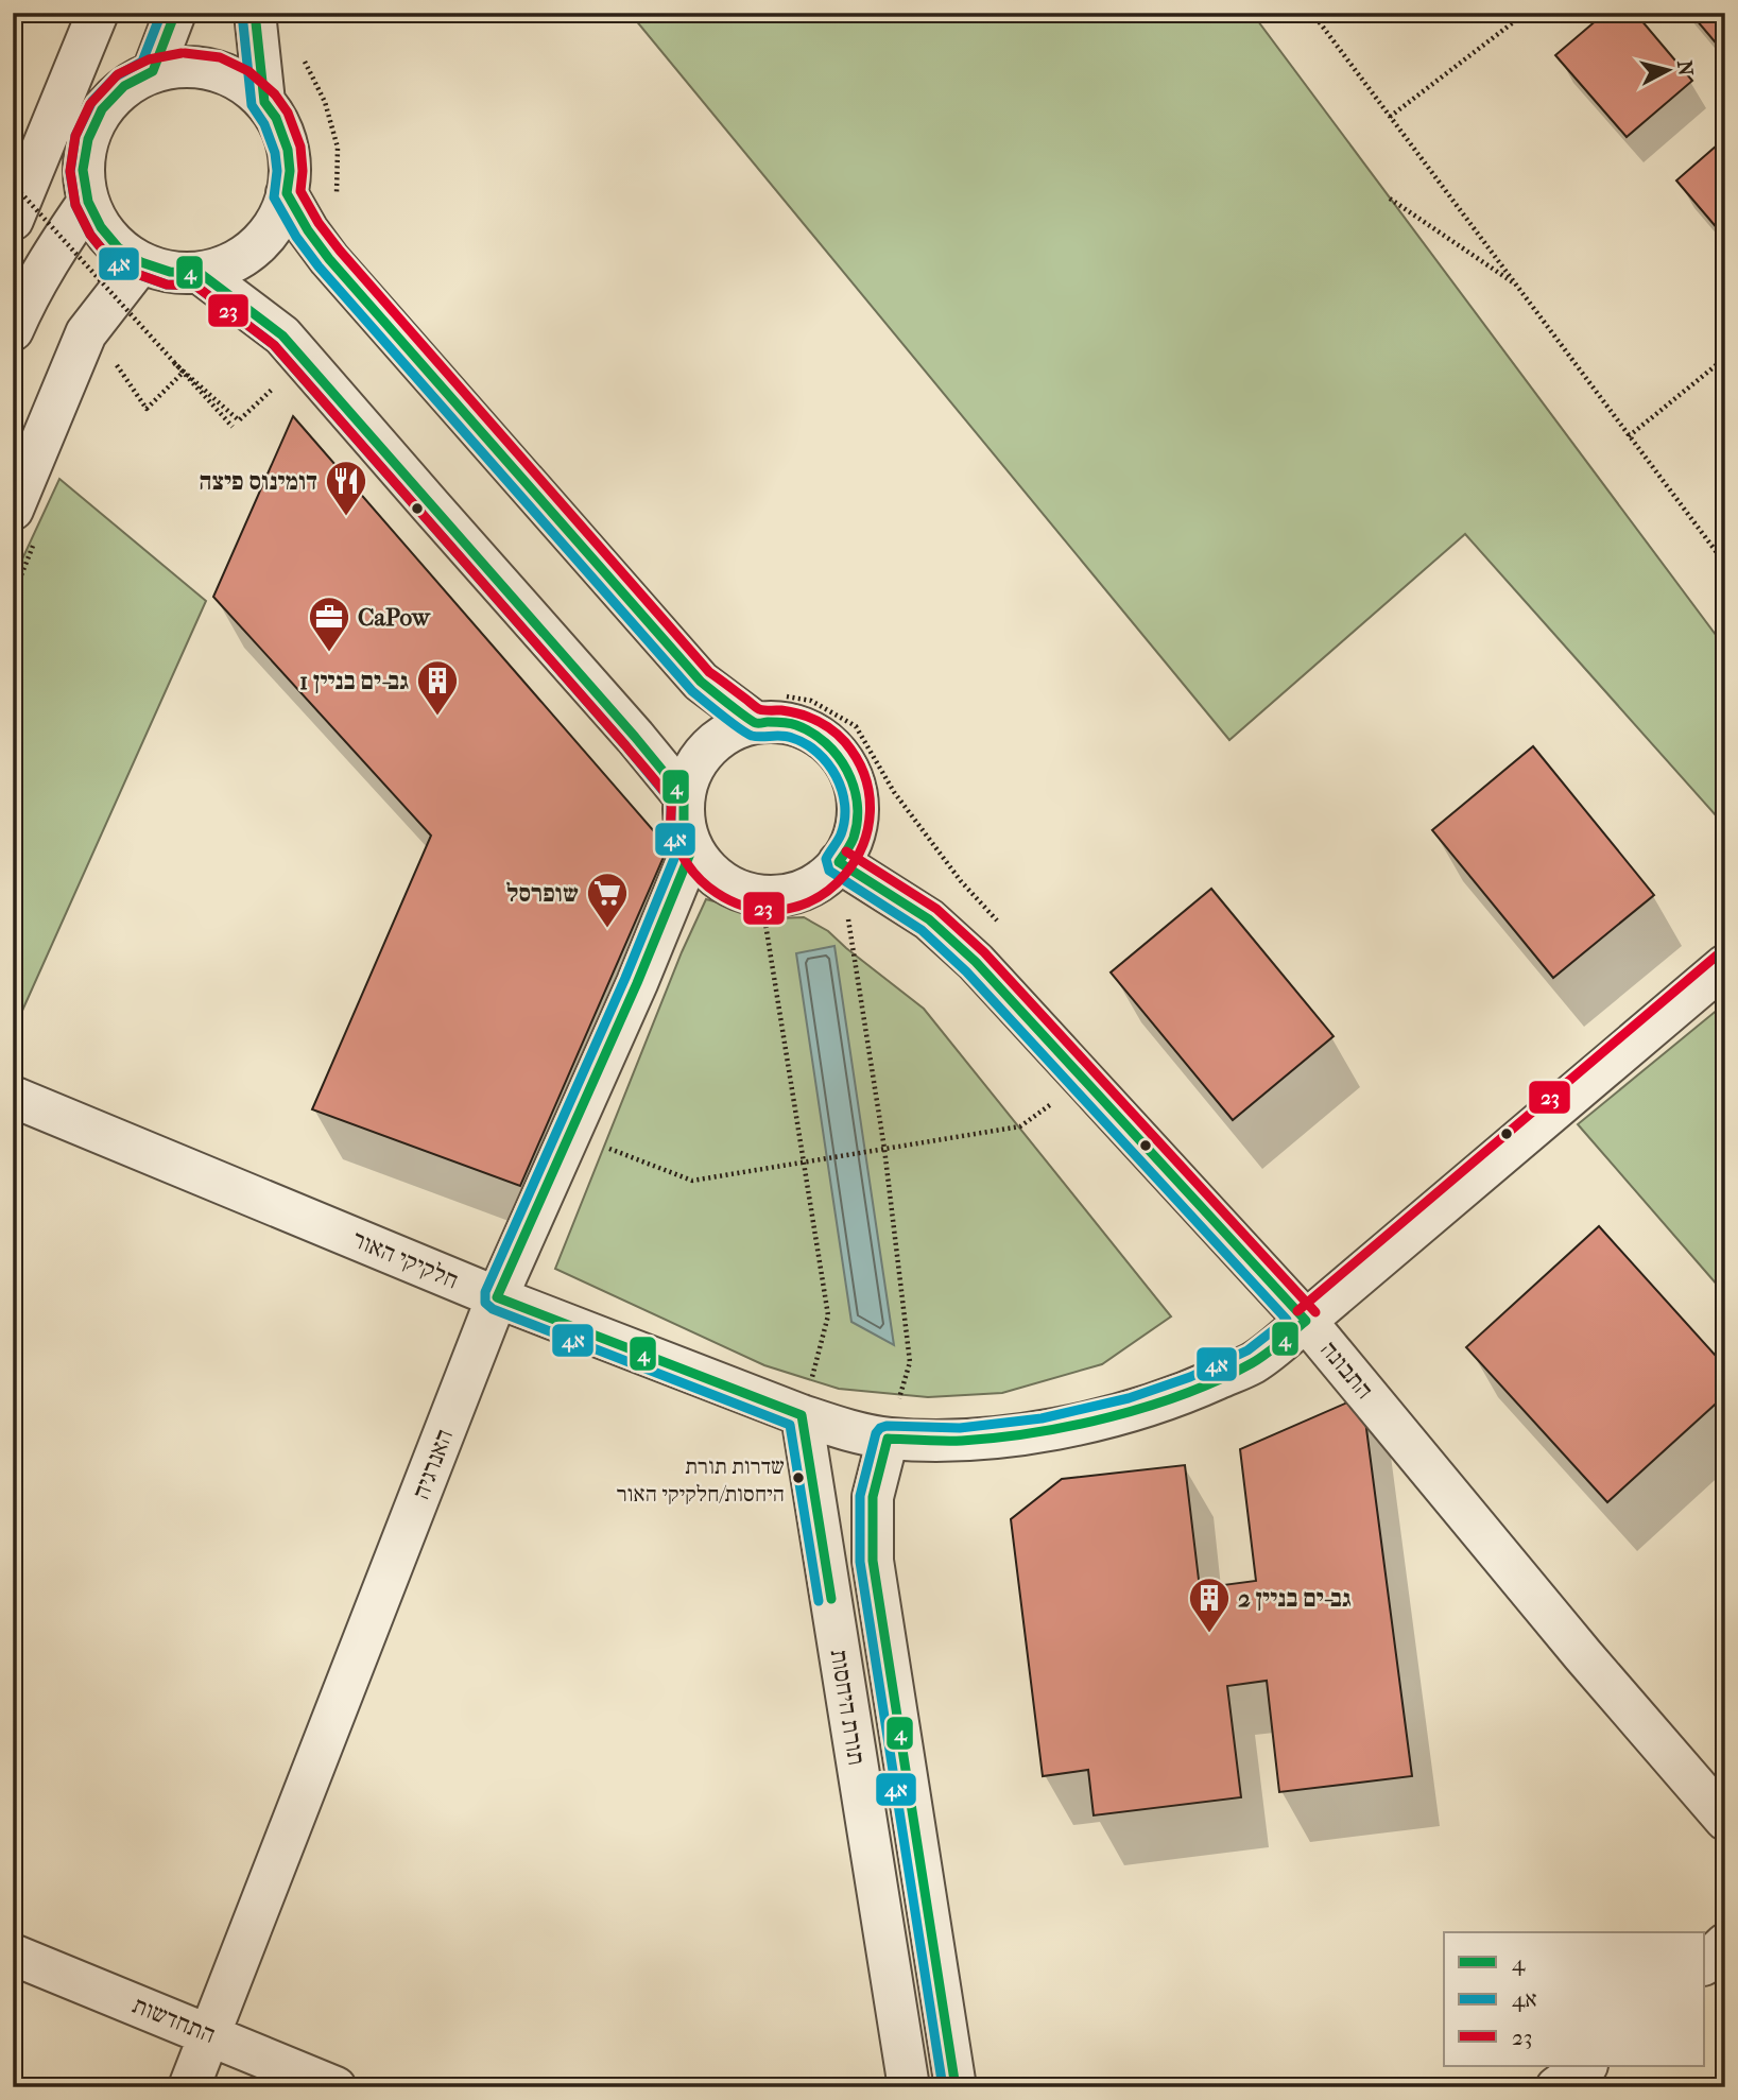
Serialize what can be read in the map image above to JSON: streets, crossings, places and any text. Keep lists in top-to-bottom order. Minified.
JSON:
{"streets":{"street":["חלקיקי האור","התבונה","האנרגיה","תורת היחסות","התחדשות"]},"crossings":[["חלקיקי האור","התבונה"],["חלקיקי האור","האנרגיה"],["חלקיקי האור","תורת היחסות"],["התבונה","האנרגיה"],["האנרגיה","התחדשות"]],"places":{"restaurant":["דומינוס פיצה"],"office":["CaPow"],"building":["גב-ים בניין 1","גב-ים בניין 2"],"supermarket":["שופרסל"],"other":["שדרות תורת היחסות/חלקיקי האור"]},"lines":["transit line 4","transit line 4א","transit line 23"],"legend":["4","4א","23"],"north":"right"}
